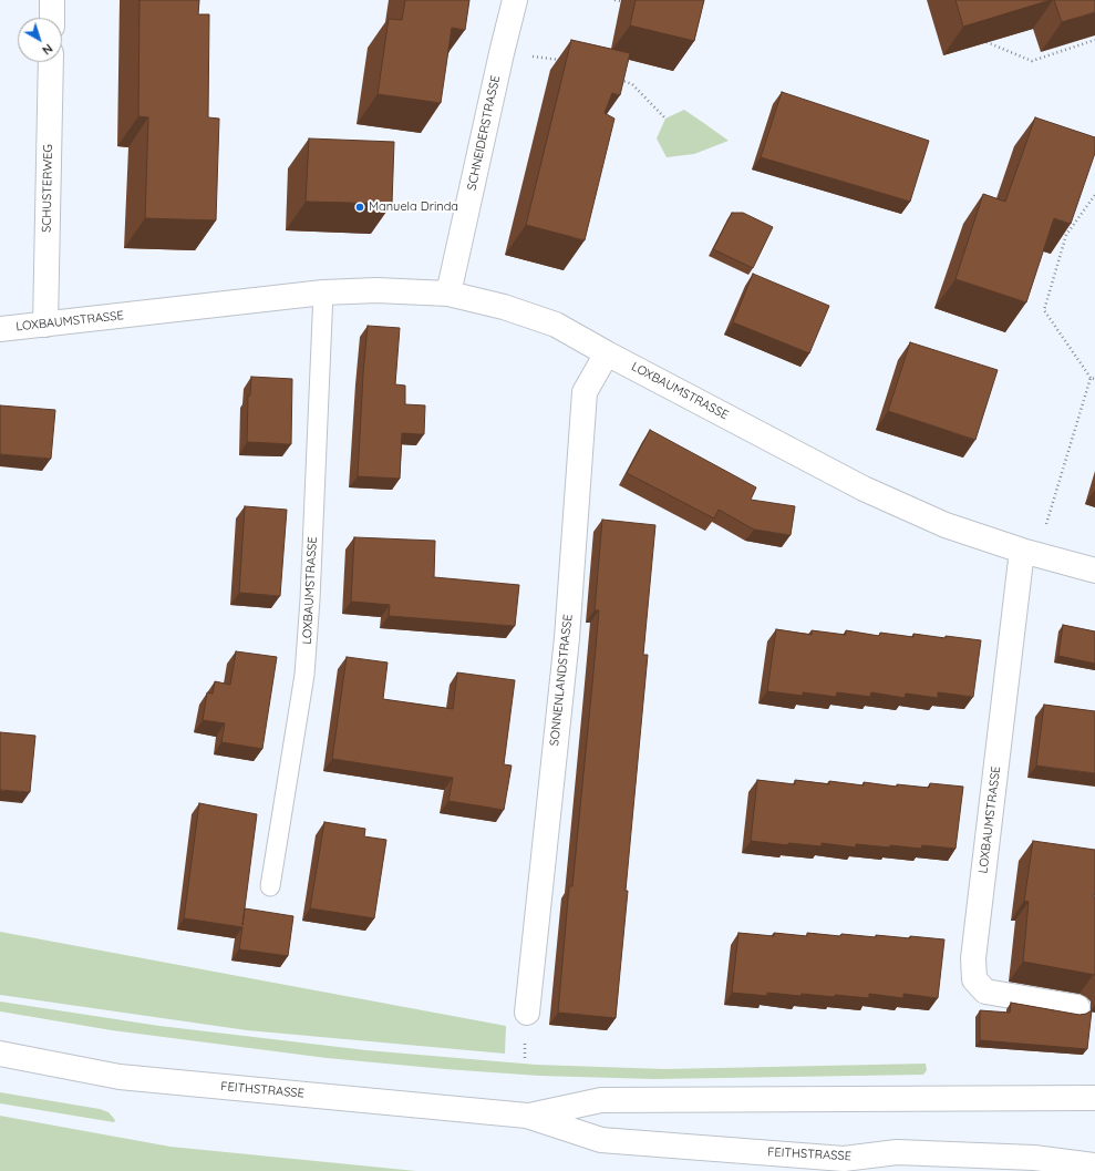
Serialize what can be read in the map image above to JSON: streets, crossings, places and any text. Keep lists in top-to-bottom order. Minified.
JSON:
{"streets":{"street":["SCHNEIDERSTRASSE","SCHUSTERWEG","LOXBAUMSTRASSE","SONNENLANDSTRASSE","FEITHSTRASSE"]},"crossings":[["SCHNEIDERSTRASSE","LOXBAUMSTRASSE"],["SCHUSTERWEG","LOXBAUMSTRASSE"],["LOXBAUMSTRASSE","SONNENLANDSTRASSE"]],"places":["Manuela Drinda"],"north":"bottom right"}
